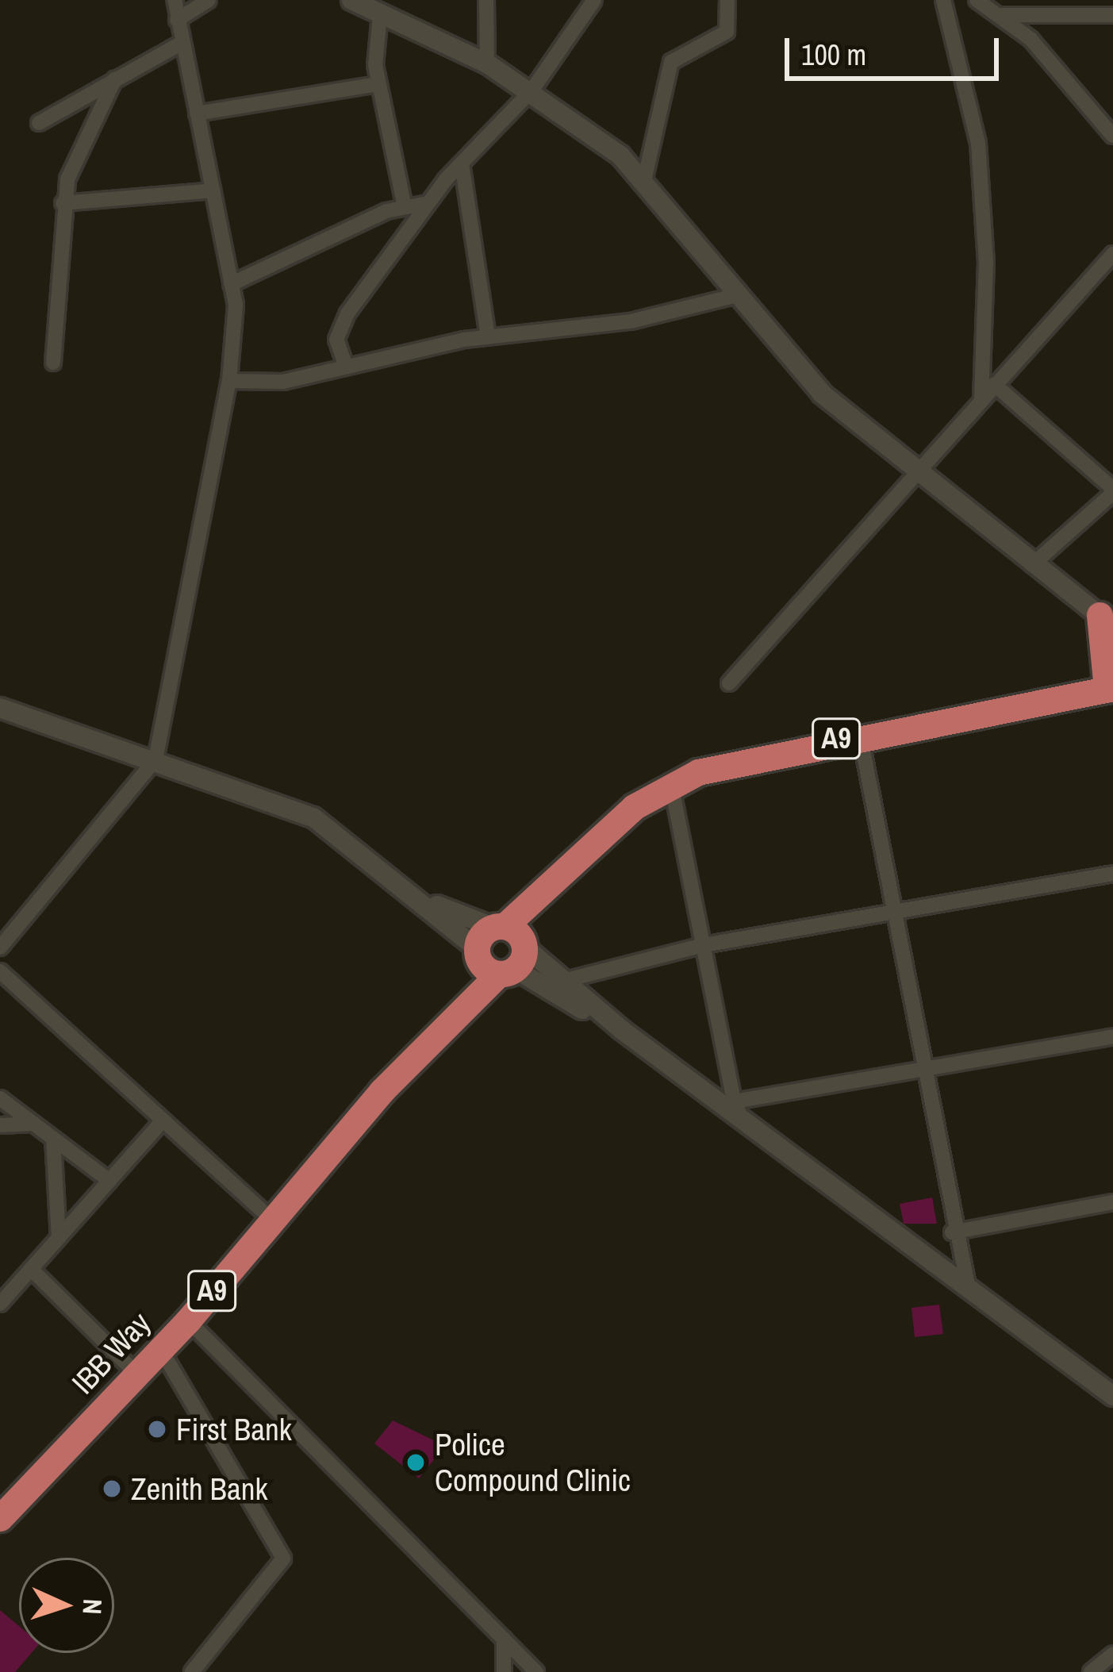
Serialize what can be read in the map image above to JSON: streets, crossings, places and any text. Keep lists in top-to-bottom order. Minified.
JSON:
{"streets":{"highway":["A9","IBB Way"]},"crossings":[["A9","IBB Way"]],"places":["First Bank","Police Compound Clinic","Zenith Bank"],"scale_bar":"100 m","north":"right"}
